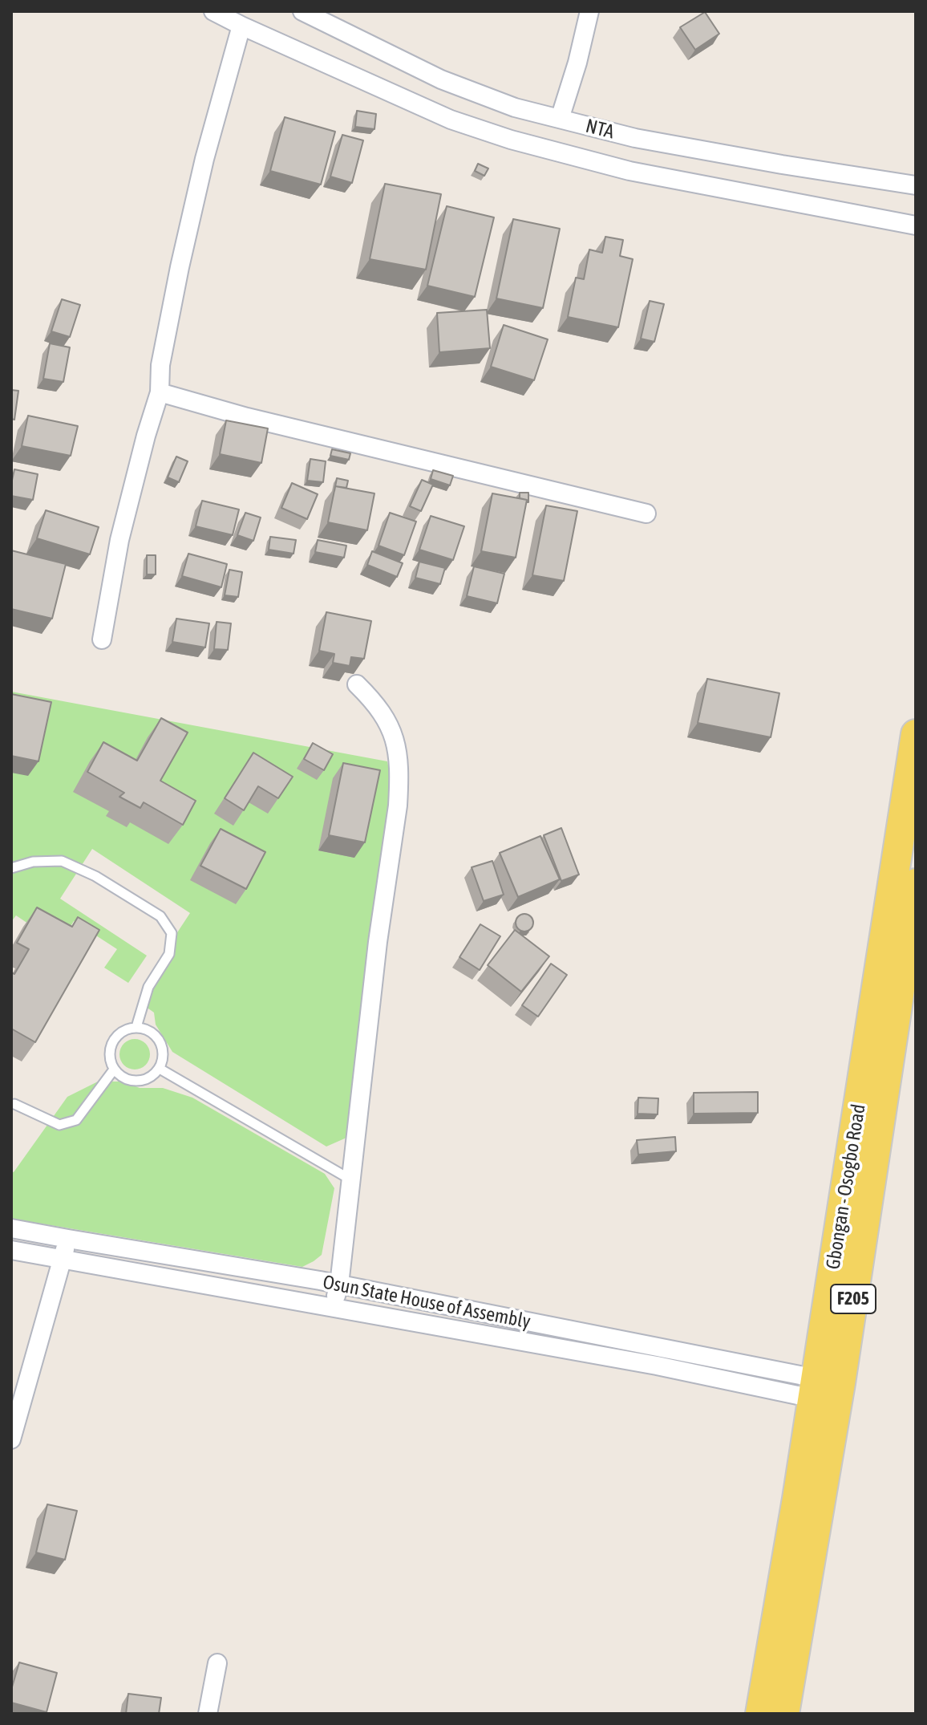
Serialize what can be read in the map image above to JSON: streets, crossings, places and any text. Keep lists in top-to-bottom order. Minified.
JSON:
{"streets":{"main road":["Gbongan - Osogbo Road","F205"],"street":["NTA","Osun State House of Assembly"]},"crossings":[["Gbongan - Osogbo Road","Osun State House of Assembly"]]}
